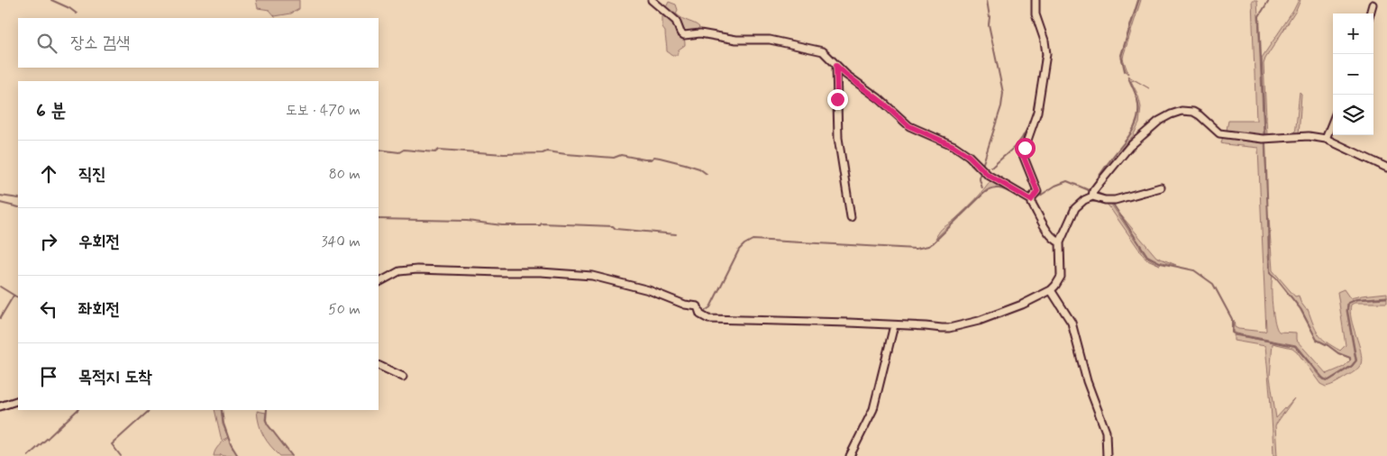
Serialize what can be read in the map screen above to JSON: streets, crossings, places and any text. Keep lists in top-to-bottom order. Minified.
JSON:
{"page":{"map_buttons":["+","−"],"search":"장소 검색","heading":["6 분","도보 · 470 m"],"list":[["직진","80 m"],["우회전","340 m"],["좌회전","50 m"],"목적지 도착"]}}
